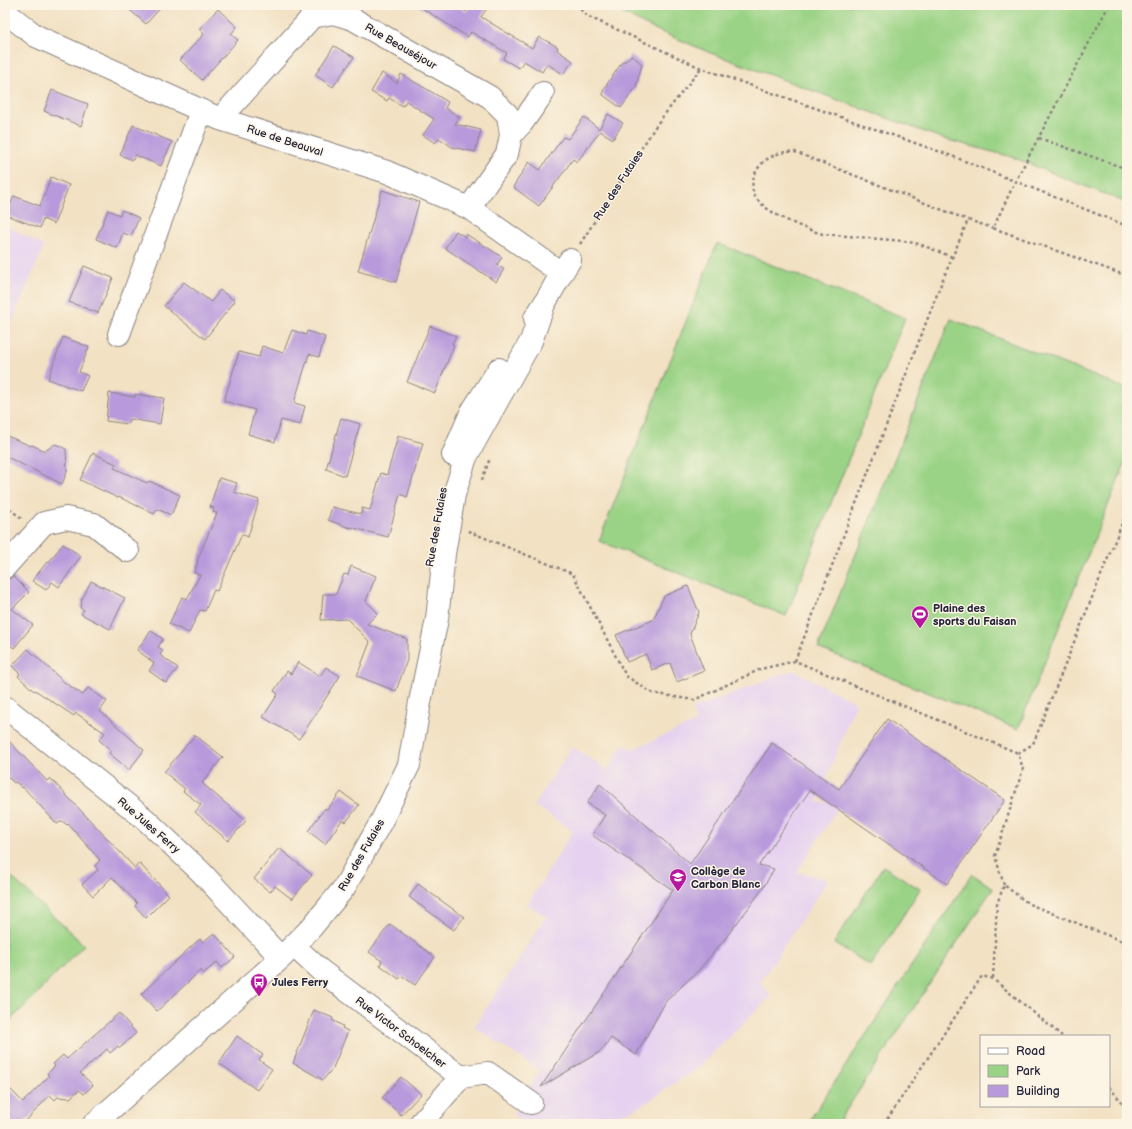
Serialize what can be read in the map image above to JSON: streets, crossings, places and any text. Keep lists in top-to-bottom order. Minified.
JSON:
{"streets":{"street":["Rue Beauséjour","Rue de Beauval","Rue des Futaies","Rue Jules Ferry","Rue Victor Schoelcher"]},"crossings":[["Rue Beauséjour","Rue de Beauval"],["Rue de Beauval","Rue des Futaies"],["Rue des Futaies","Rue Jules Ferry"],["Rue des Futaies","Rue Victor Schoelcher"],["Rue Jules Ferry","Rue Victor Schoelcher"]],"places":{"sports":["Plaine des sports du Faisan"],"school or university":["Collège de Carbon Blanc"],"bus stop":["Jules Ferry"]},"legend":["Road","Park","Building"]}
